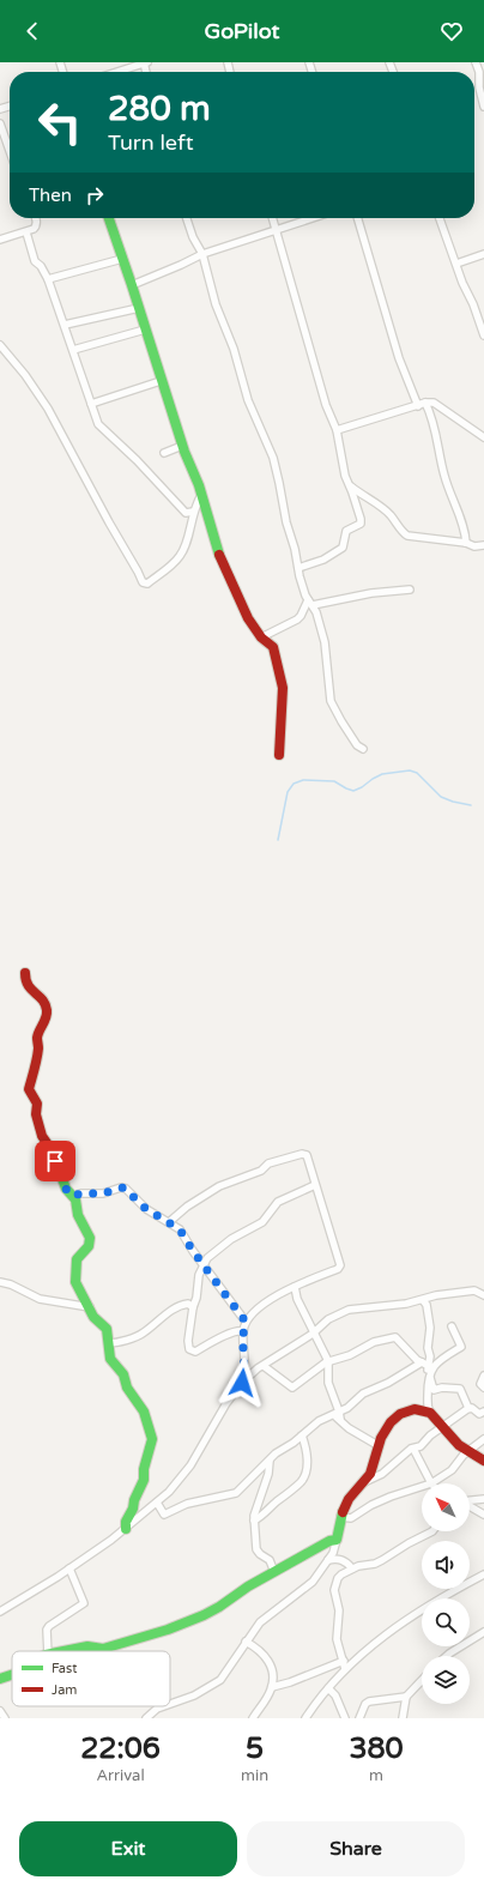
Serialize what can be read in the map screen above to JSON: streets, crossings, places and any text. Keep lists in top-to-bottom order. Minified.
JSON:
{"legend":["Fast","Jam"],"north":"top left","page":{"header":"GoPilot","turn":["280 m","Turn left"],"then":"Then","eta":["22:06","Arrival","5","min","380","m"],"buttons":["Exit","Share"]}}
